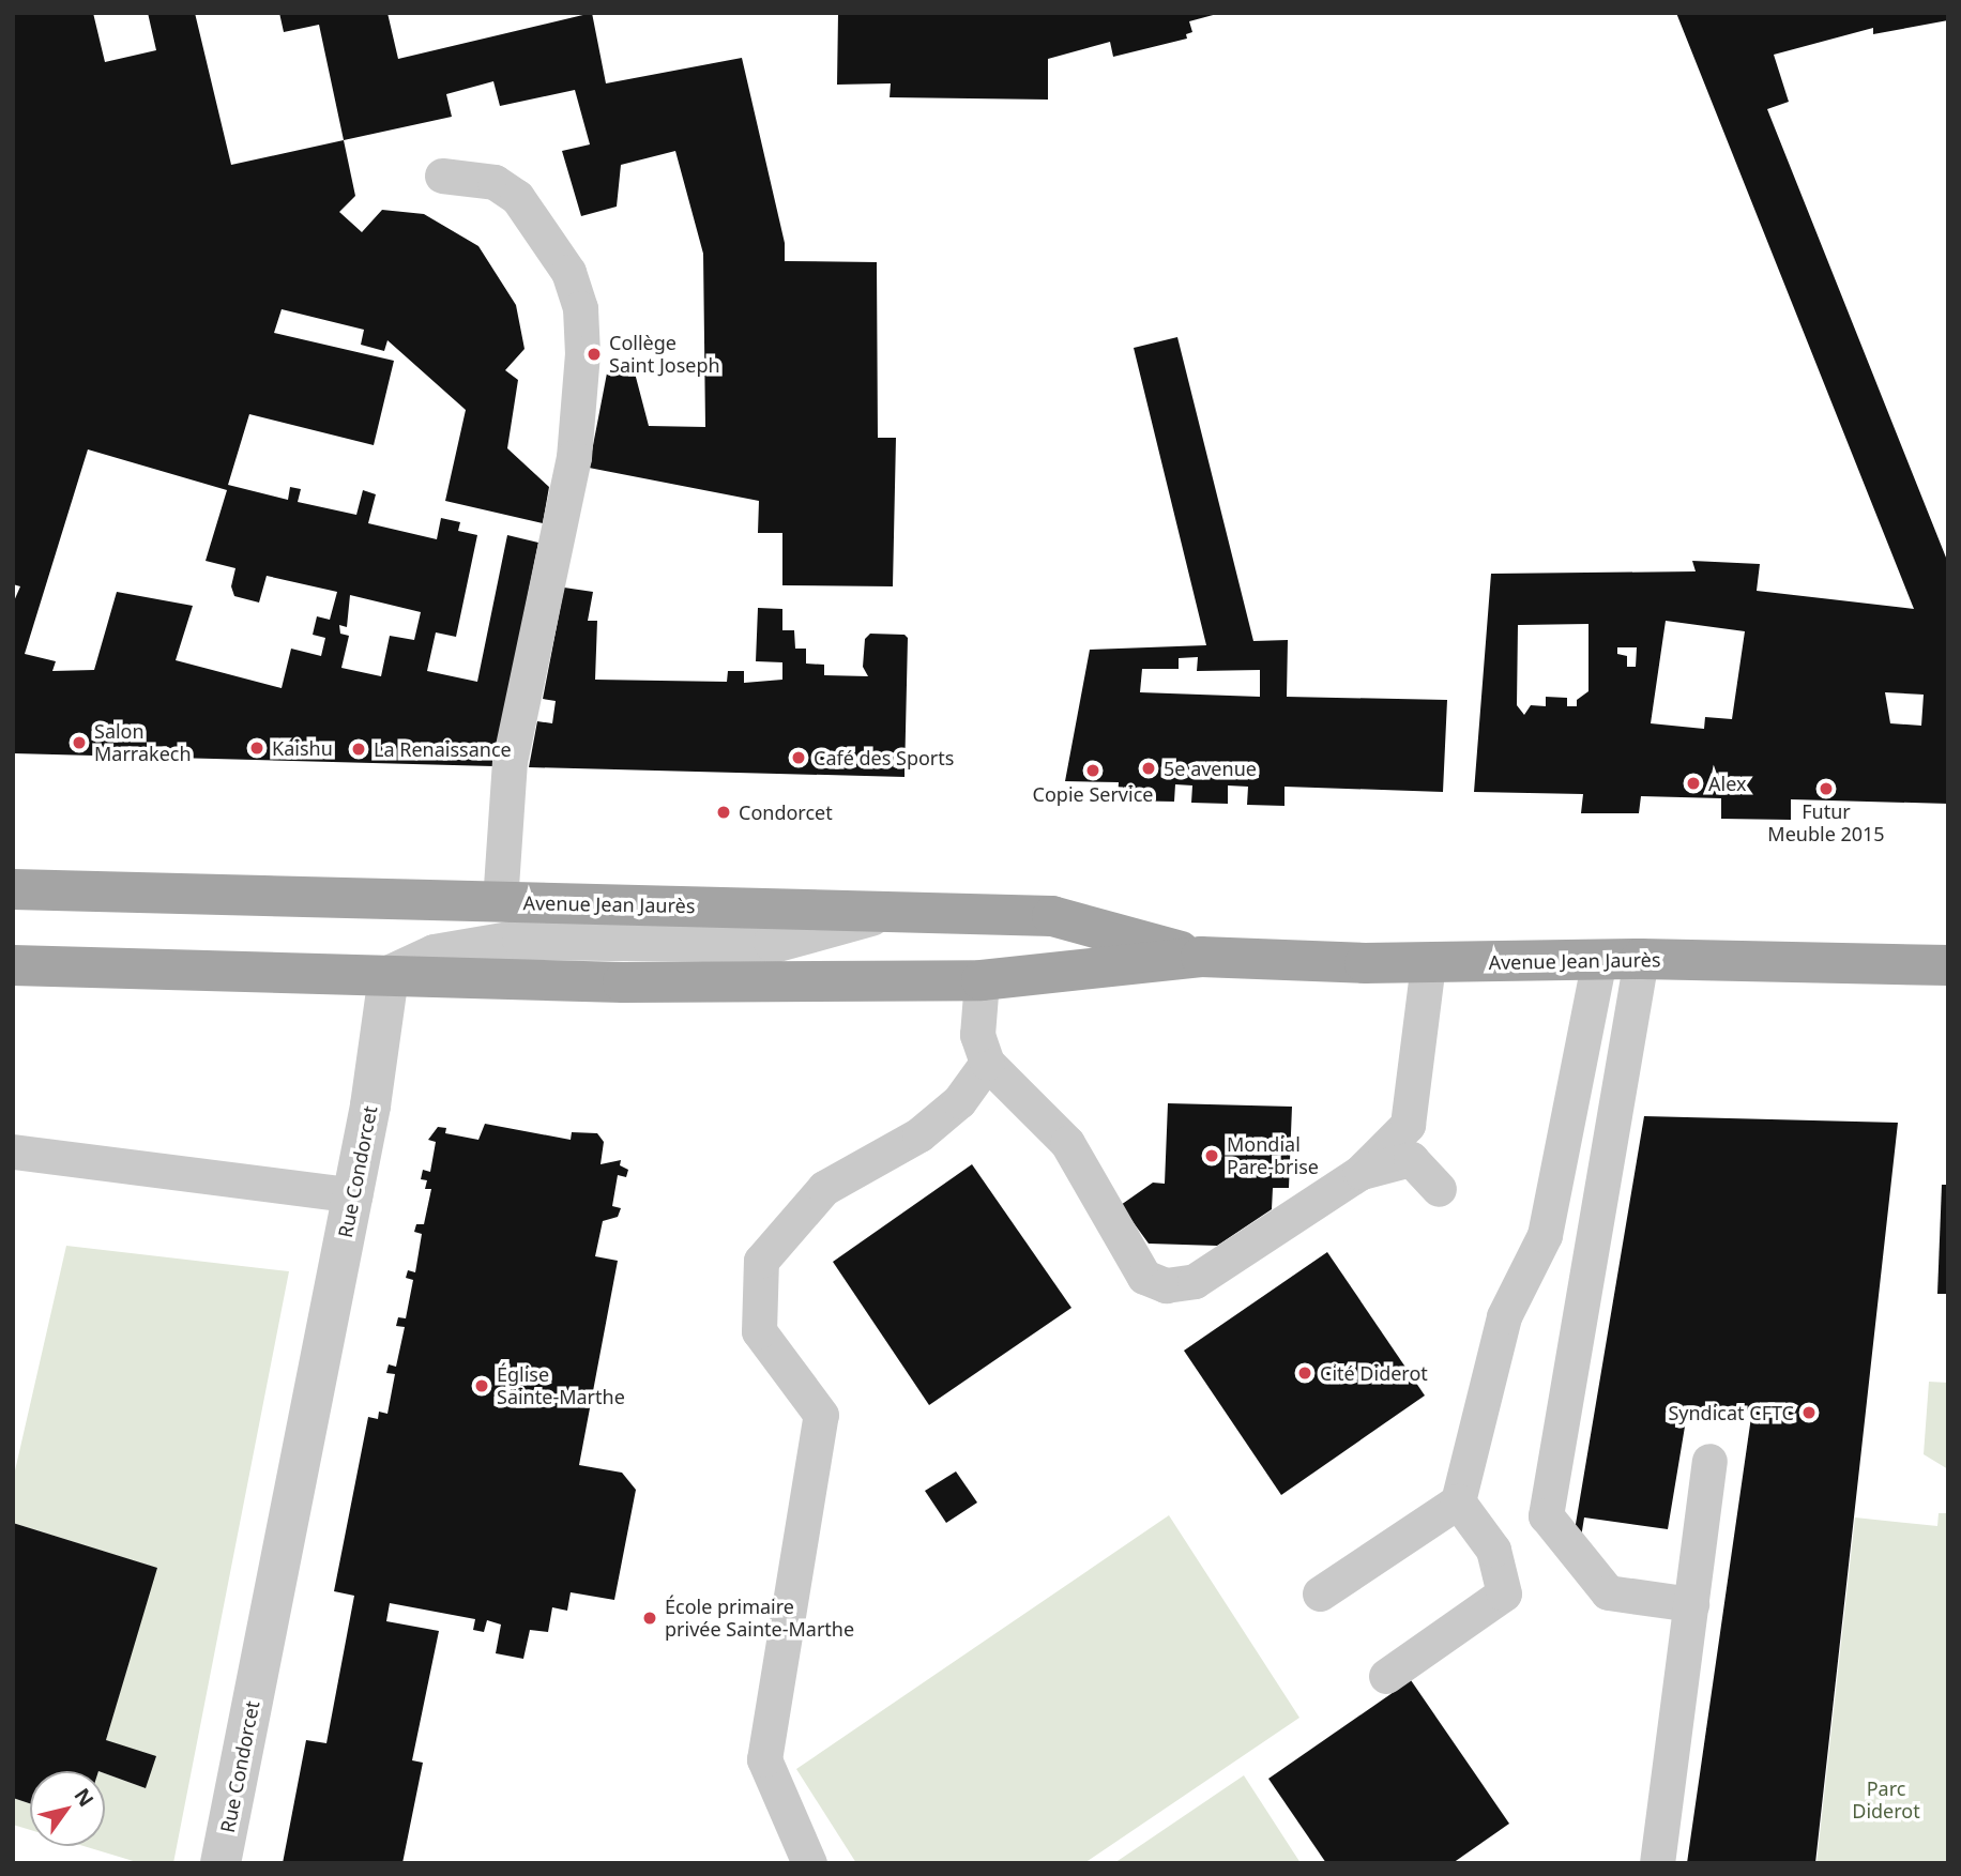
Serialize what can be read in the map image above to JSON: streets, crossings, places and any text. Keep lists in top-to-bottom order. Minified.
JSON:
{"streets":{"main road":["Avenue Jean Jaurès"],"street":["Rue Condorcet"]},"crossings":[["Avenue Jean Jaurès","Rue Condorcet"]],"parks":["Parc Diderot"],"places":["Collège Saint Joseph","Salon Marrakech","Kaishu","La Renaissance","Café des Sports","5e avenue","Copie Service","Alex","Futur Meuble 2015","Condorcet","Mondial Pare-brise","Cité Diderot","Église Sainte-Marthe","Syndicat CFTC","École primaire privée Sainte-Marthe"],"north":"top right"}
